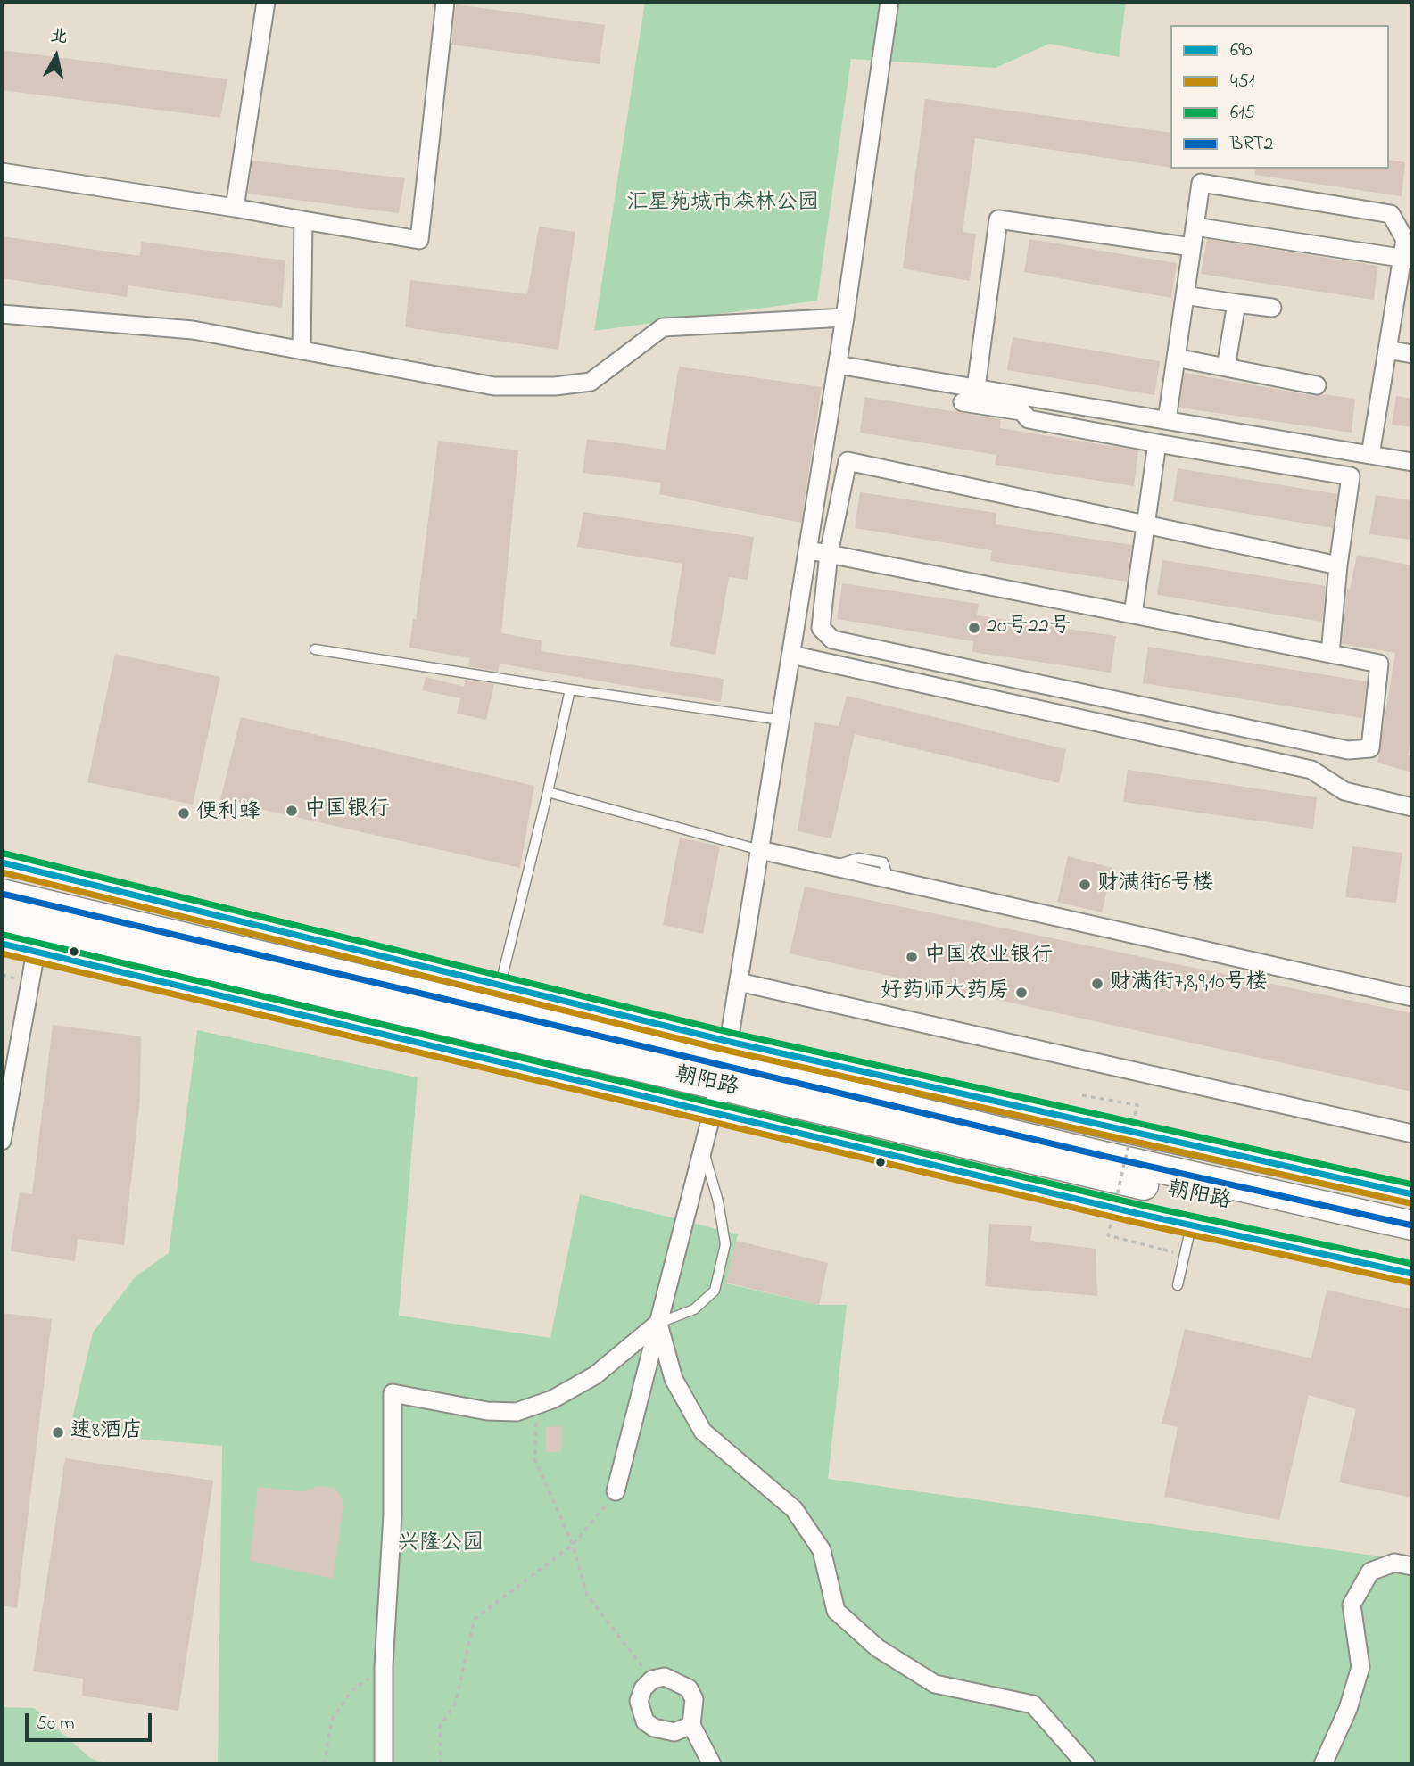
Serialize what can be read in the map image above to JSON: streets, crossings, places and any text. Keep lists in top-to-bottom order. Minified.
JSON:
{"streets":{"highway":["朝阳路"]},"parks":["汇星苑城市森林公园","兴隆公园"],"places":["20号22号","中国银行","便利蜂","财满街6号楼","中国农业银行","财满街7,8,9,10号楼","好药师大药房","速8酒店"],"lines":["transit line 615","transit line 690","transit line 451","transit line BRT2"],"legend":["690","451","615","BRT2"],"scale_bar":"50 m","north":"top"}
